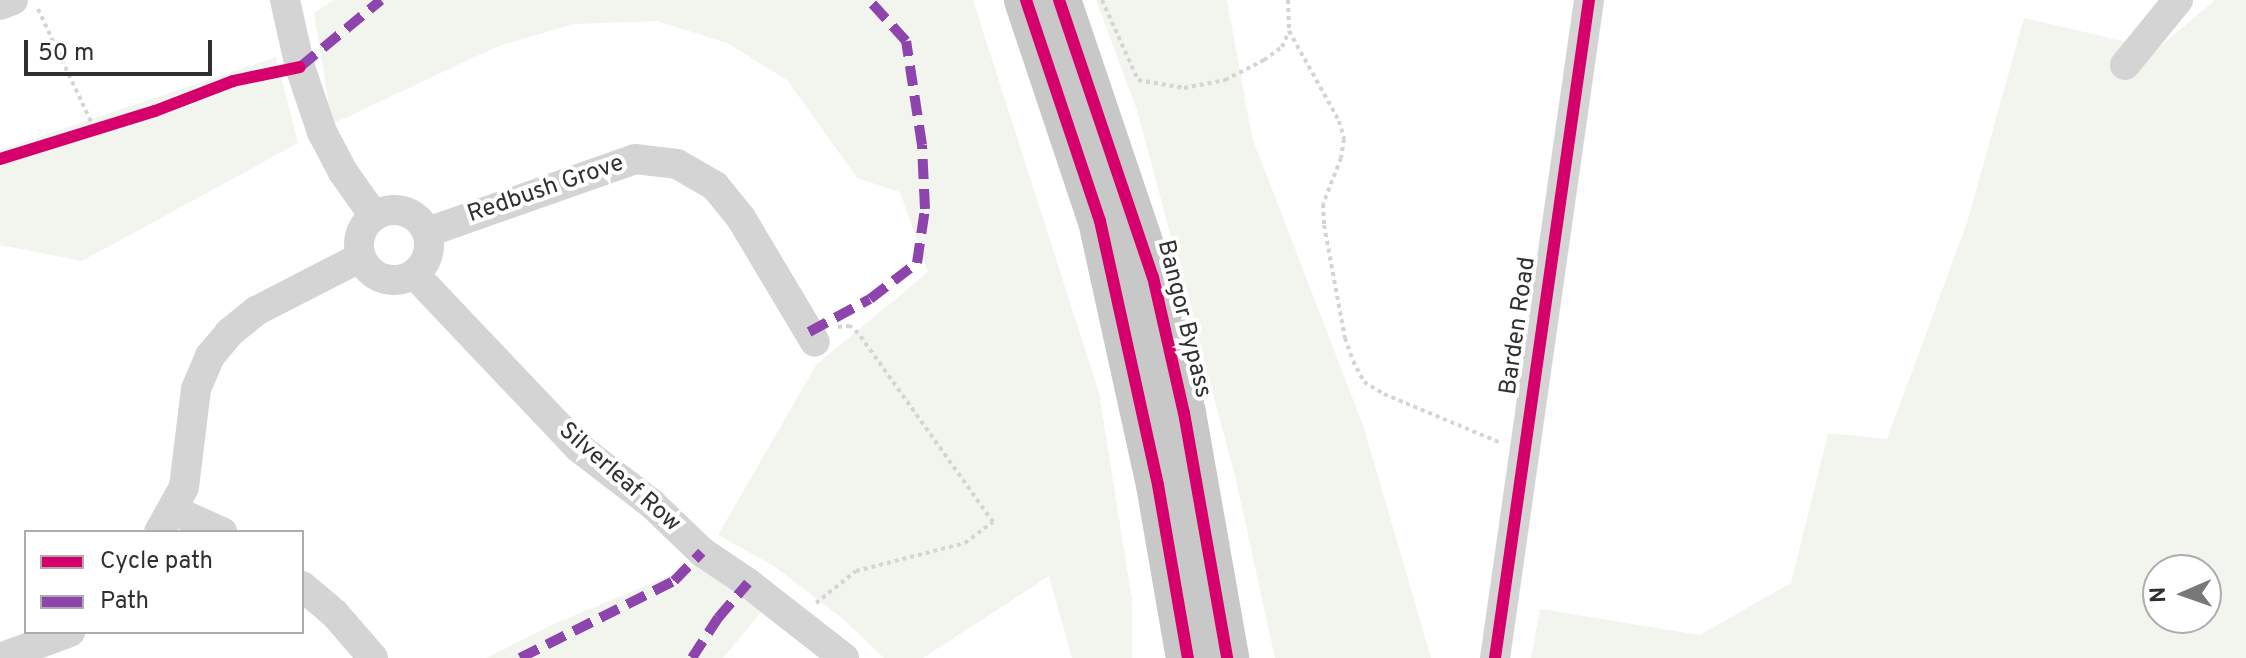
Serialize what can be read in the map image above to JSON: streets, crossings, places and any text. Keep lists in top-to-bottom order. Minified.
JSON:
{"streets":{"main road":["Bangor Bypass"],"street":["Redbush Grove","Barden Road","Silverleaf Row"]},"crossings":[["Redbush Grove","Silverleaf Row"]],"legend":["Cycle path","Path"],"scale_bar":"50 m","north":"left"}
